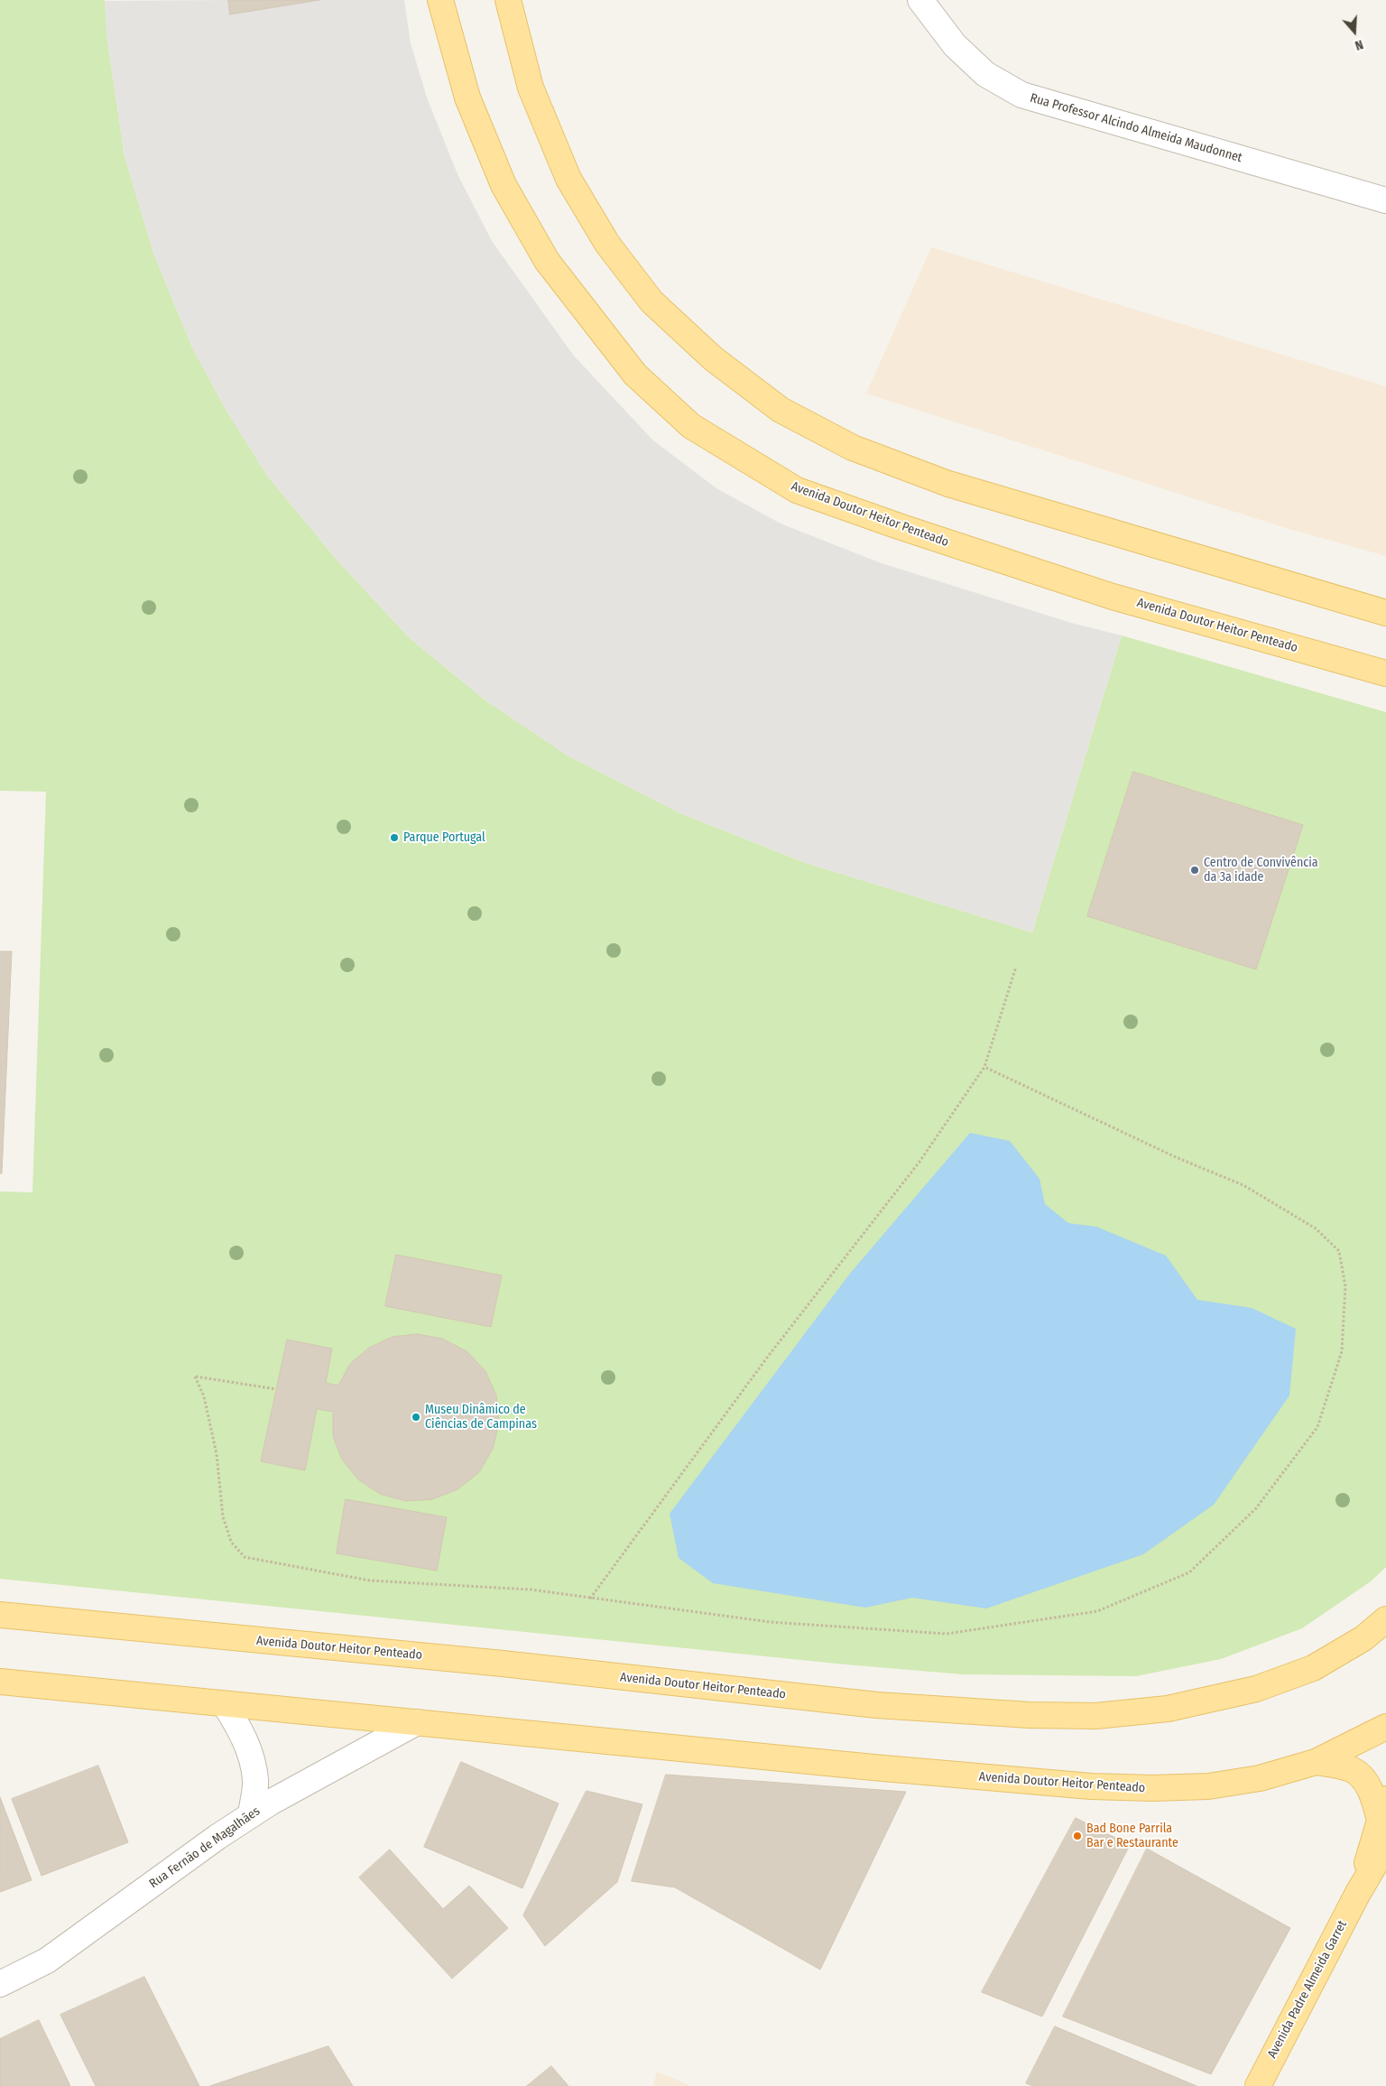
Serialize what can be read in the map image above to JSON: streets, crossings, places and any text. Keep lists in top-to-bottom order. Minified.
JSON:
{"streets":{"main road":["Avenida Doutor Heitor Penteado","Avenida Padre Almeida Garret"],"street":["Rua Professor Alcindo Almeida Maudonnet","Rua Fernão de Magalhães"]},"crossings":[["Avenida Doutor Heitor Penteado","Rua Fernão de Magalhães"]],"places":["Parque Portugal","Centro de Convivência da 3a idade","Museu Dinâmico de Ciências de Campinas","Bad Bone Parrila Bar e Restaurante"],"north":"bottom"}
